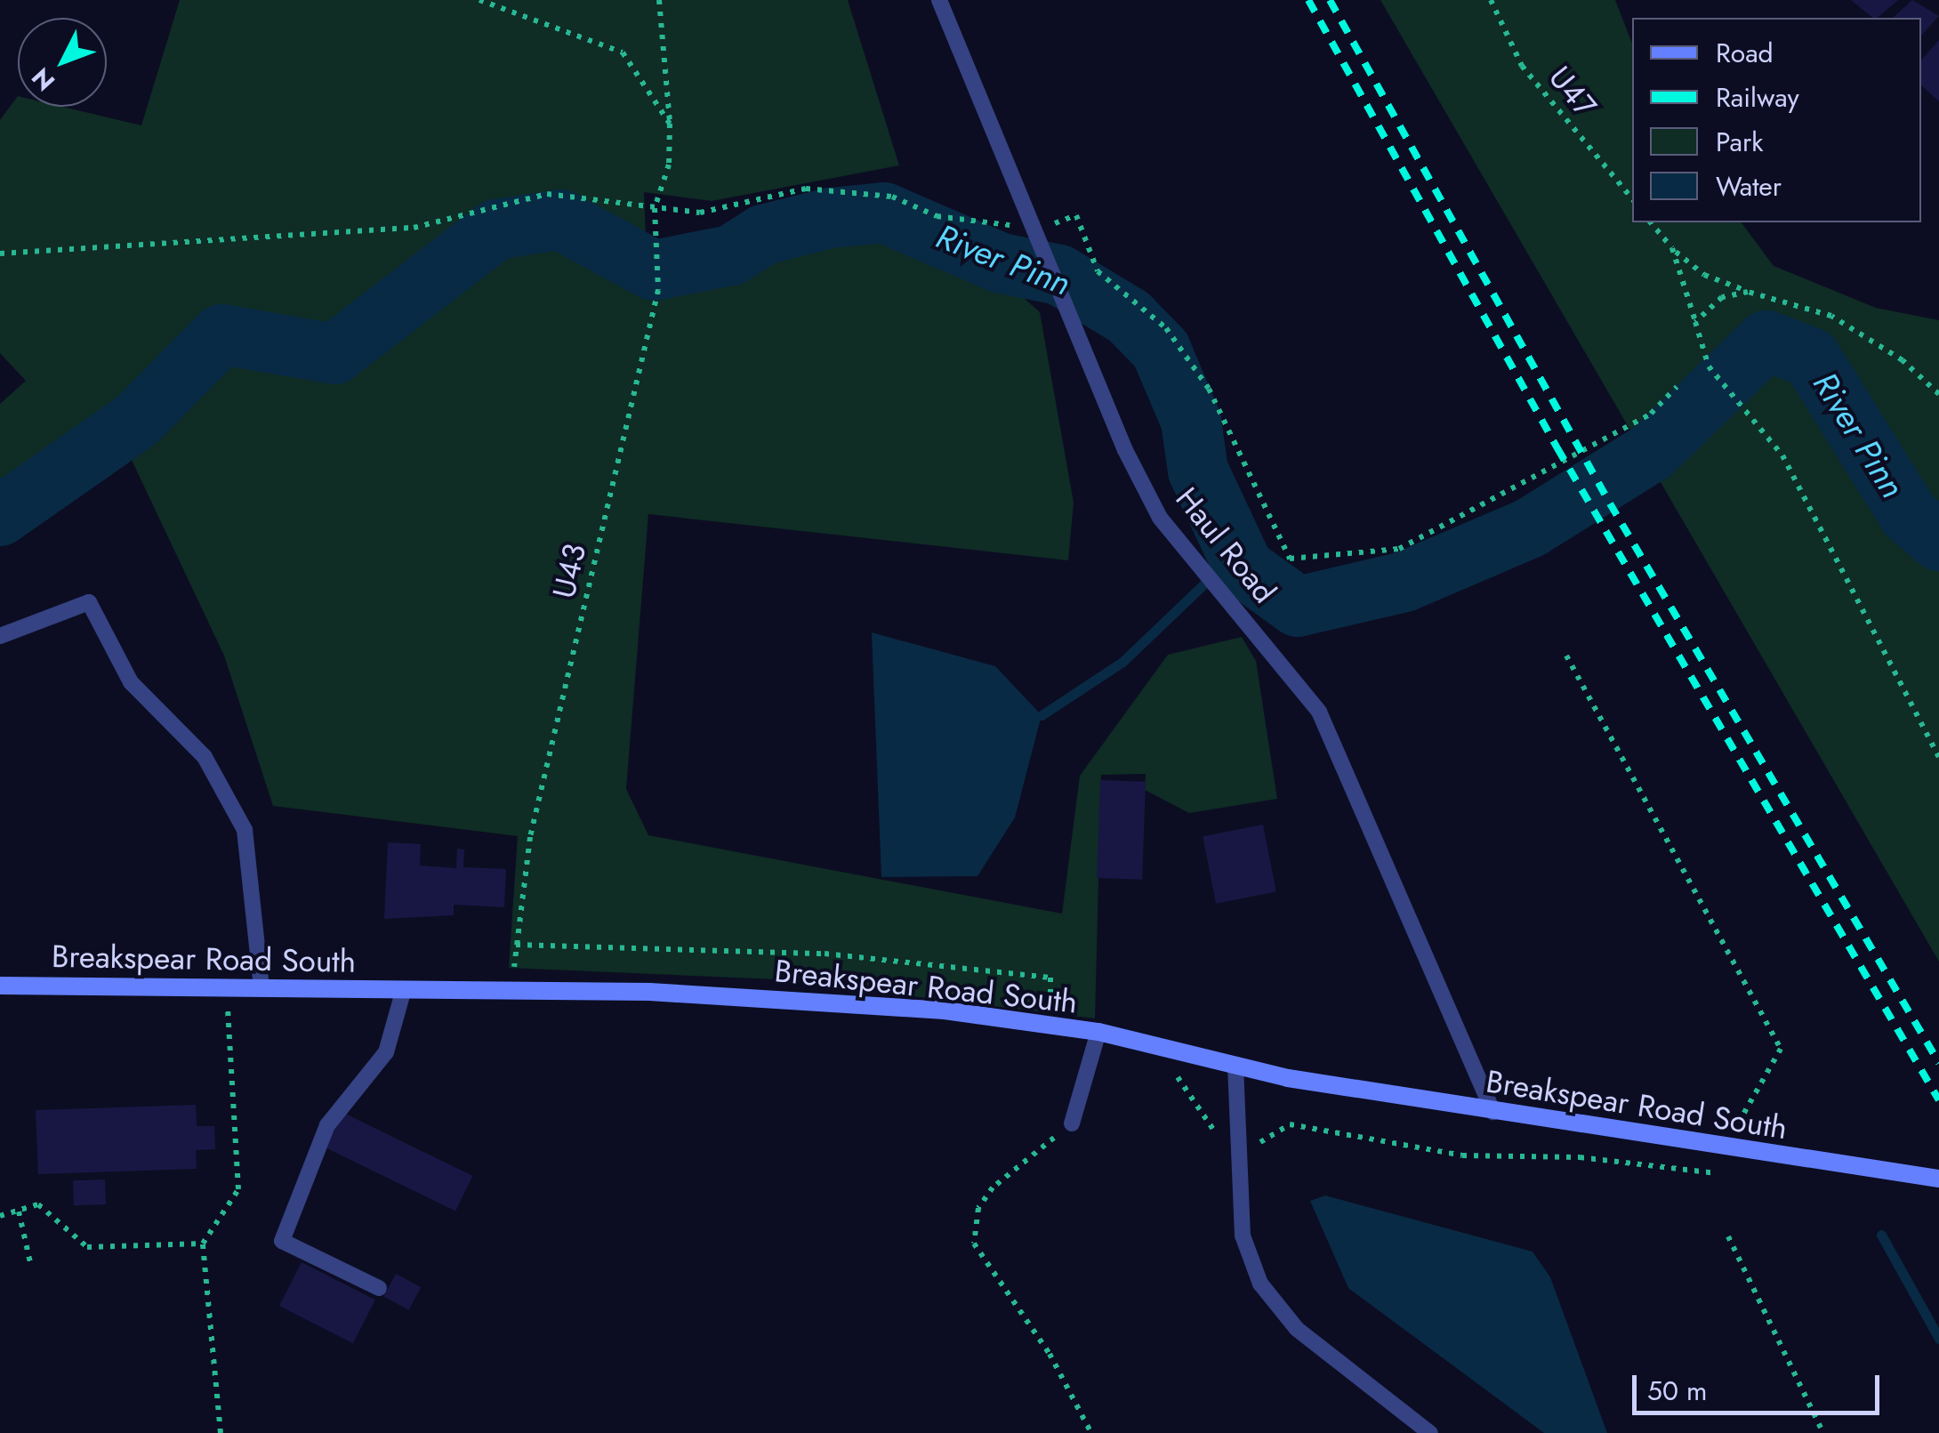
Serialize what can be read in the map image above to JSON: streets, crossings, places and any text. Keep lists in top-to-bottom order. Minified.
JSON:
{"streets":{"street":["Breakspear Road South"],"lane":["Haul Road"],"path":["U47","U43"]},"crossings":[["Haul Road","Breakspear Road South"],["U43","Breakspear Road South"]],"water":["River Pinn"],"legend":["Road","Railway","Park","Water"],"scale_bar":"50 m","north":"bottom left"}
